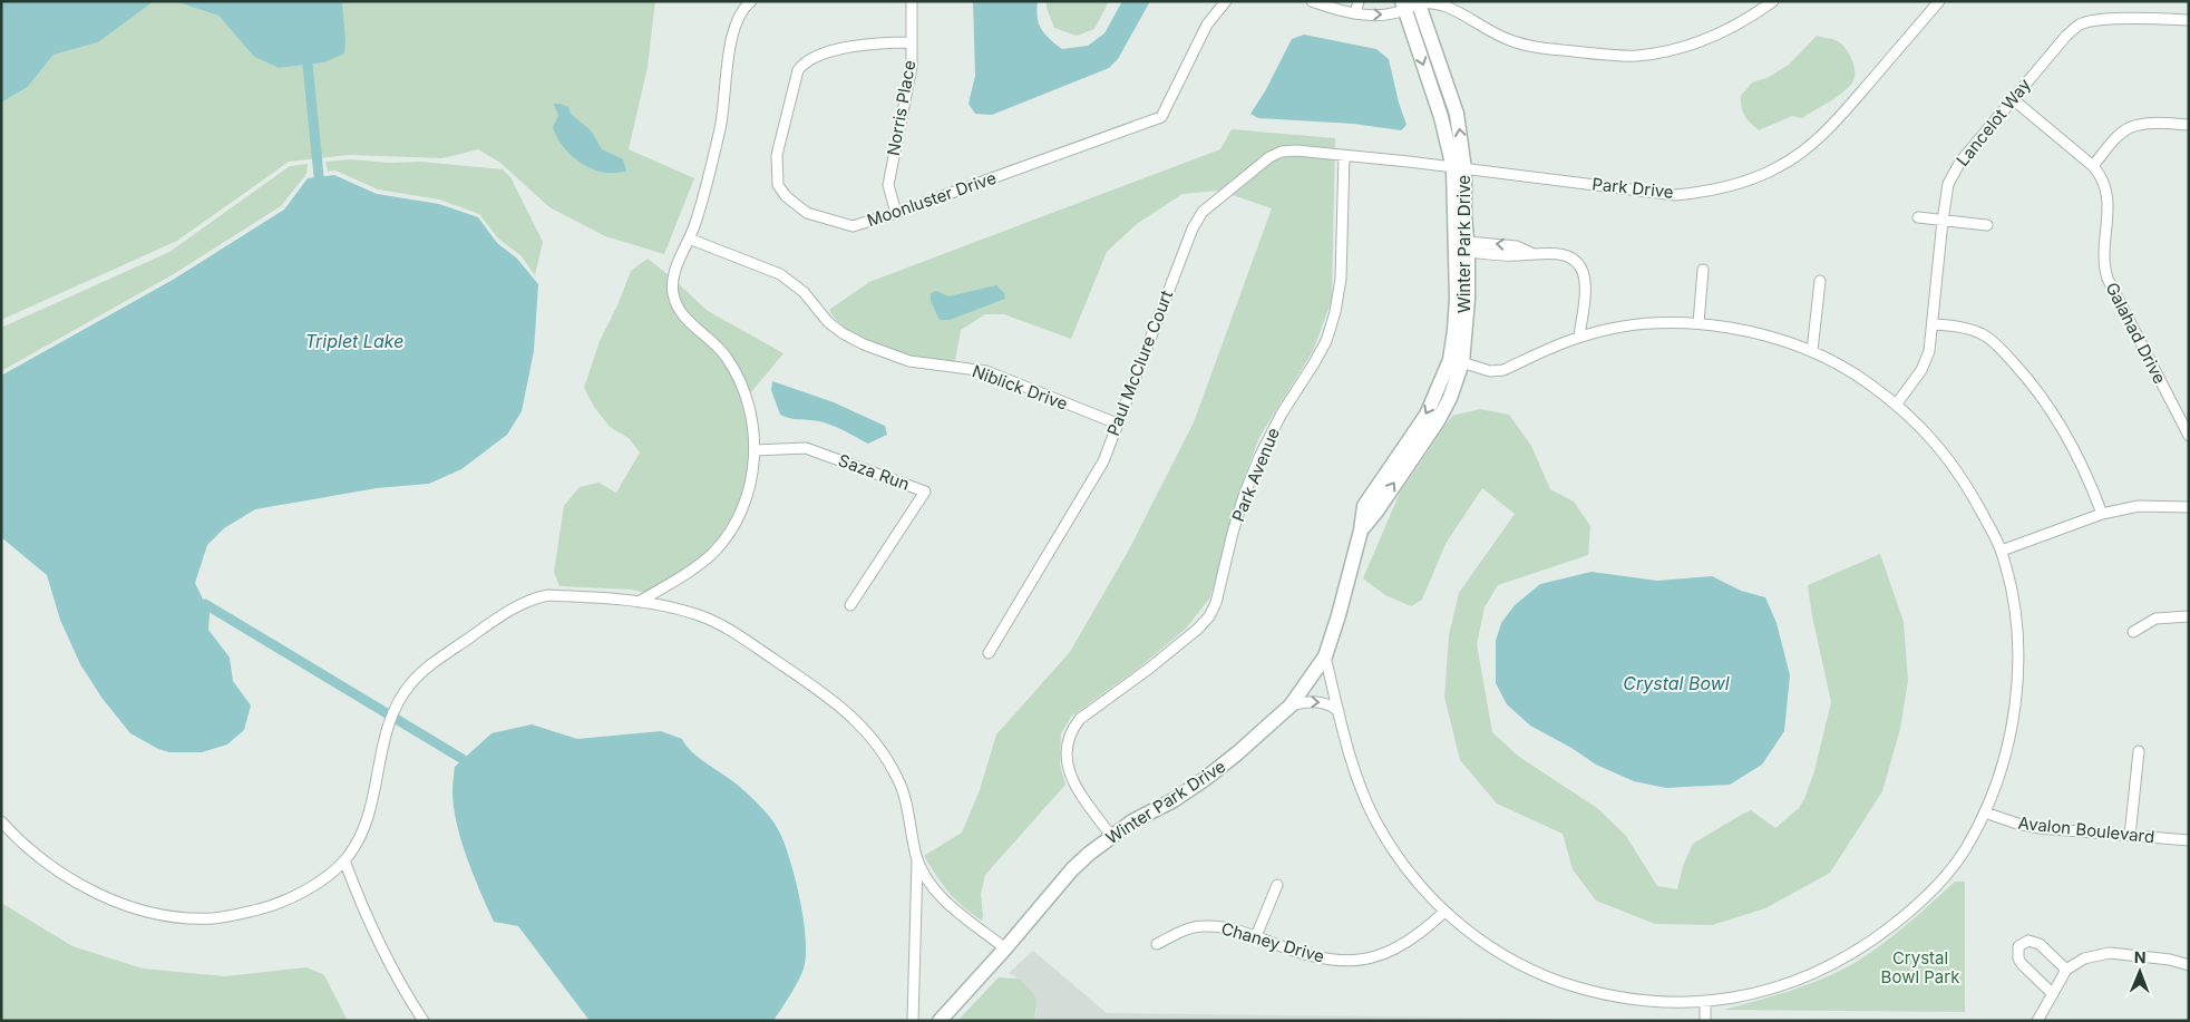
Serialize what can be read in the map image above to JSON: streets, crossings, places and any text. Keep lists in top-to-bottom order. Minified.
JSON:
{"streets":{"street":["Norris Place","Lancelot Way","Park Drive","Moonluster Drive","Winter Park Drive","Galahad Drive","Paul McClure Court","Niblick Drive","Saza Run","Park Avenue","Avalon Boulevard","Chaney Drive"]},"crossings":[["Norris Place","Moonluster Drive"],["Lancelot Way","Galahad Drive"],["Park Drive","Winter Park Drive"],["Winter Park Drive","Park Avenue"],["Paul McClure Court","Niblick Drive"],["Paul McClure Court","Park Avenue"]],"water":["Triplet Lake","Crystal Bowl"],"parks":["Crystal Bowl Park"],"north":"top"}
